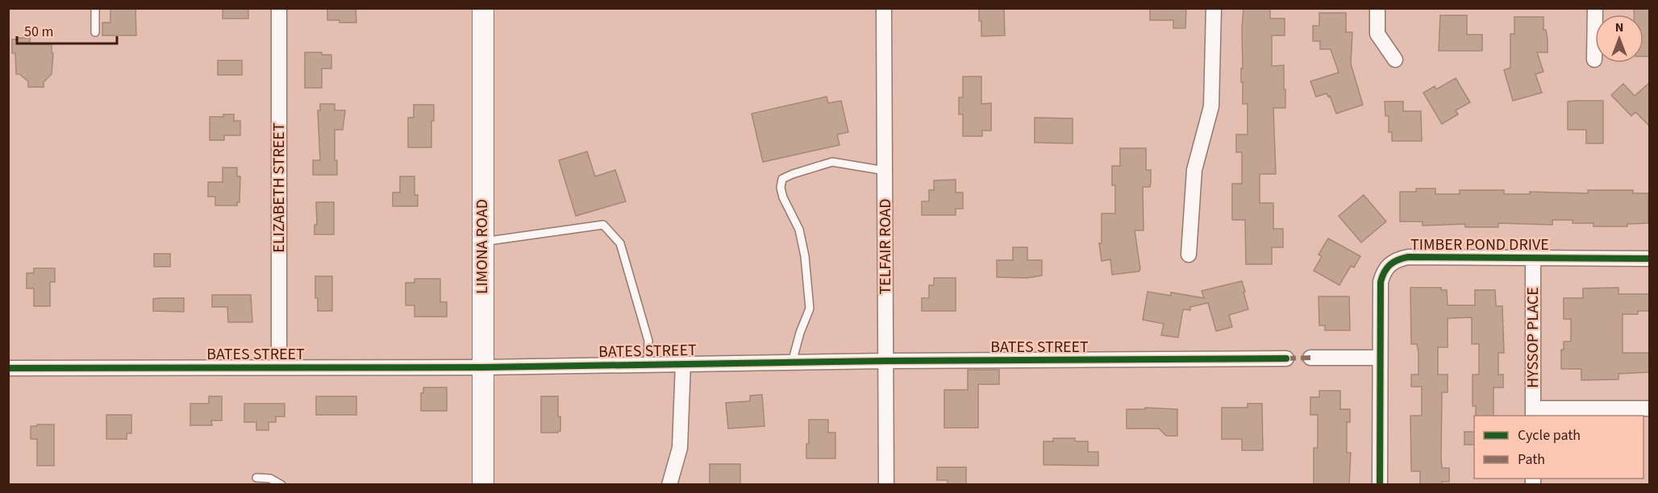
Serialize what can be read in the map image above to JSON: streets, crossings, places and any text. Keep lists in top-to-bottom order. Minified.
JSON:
{"streets":{"street":["ELIZABETH STREET","TIMBER POND DRIVE","LIMONA ROAD","TELFAIR ROAD","HYSSOP PLACE","BATES STREET"]},"crossings":[["ELIZABETH STREET","BATES STREET"],["TIMBER POND DRIVE","HYSSOP PLACE"],["LIMONA ROAD","BATES STREET"],["TELFAIR ROAD","BATES STREET"]],"legend":["Cycle path","Path"],"scale_bar":"50 m","north":"top"}
